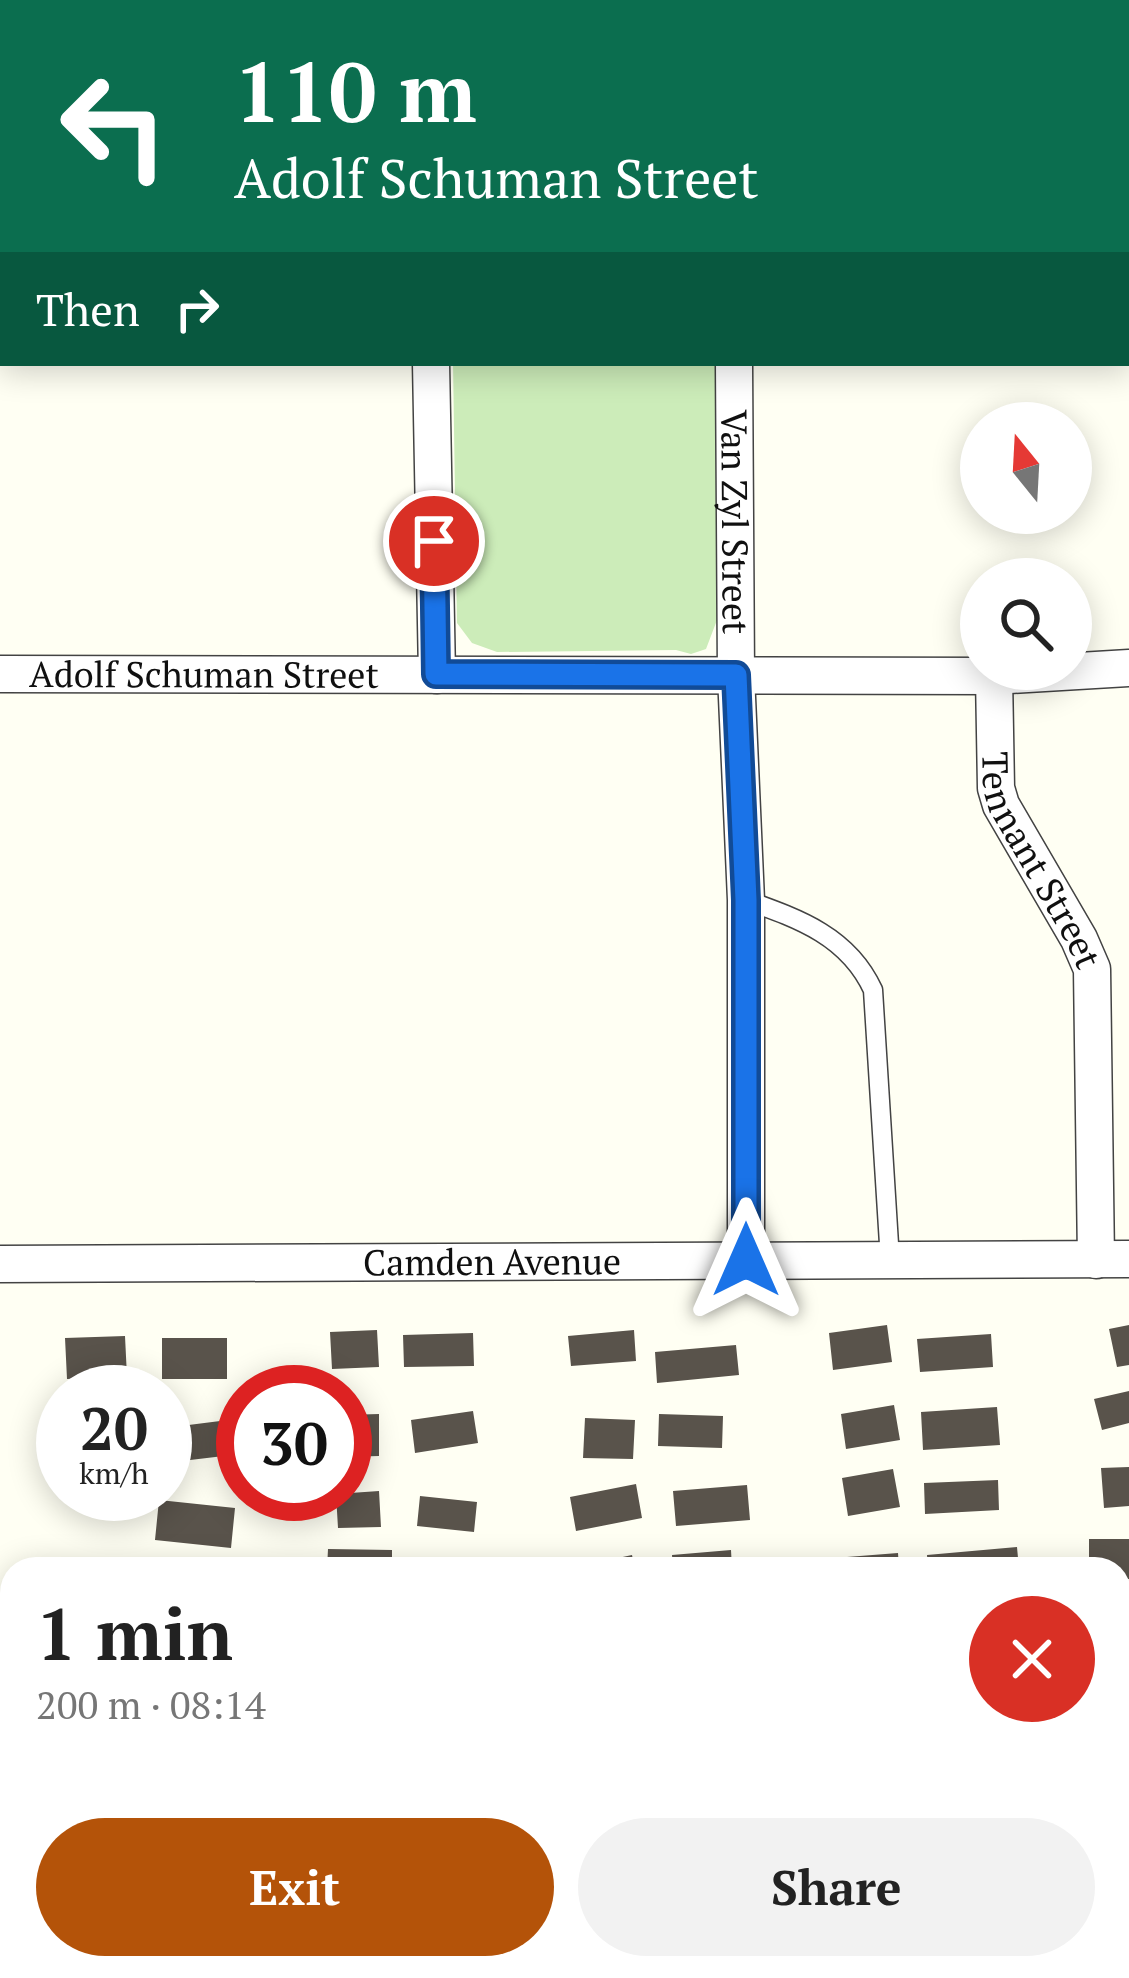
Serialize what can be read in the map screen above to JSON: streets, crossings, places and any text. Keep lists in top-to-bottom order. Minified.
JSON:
{"streets":{"street":["Van Zyl Street","Adolf Schuman Street","Tennant Street","Camden Avenue"]},"crossings":[["Van Zyl Street","Adolf Schuman Street"],["Van Zyl Street","Camden Avenue"],["Tennant Street","Camden Avenue"]],"north":"top","page":{"turn":["110 m","Adolf Schuman Street"],"then":"Then","speed":"20 km/h","limit":"30","heading":["1 min","200 m · 08:14"],"buttons":["Exit","Share"]}}
